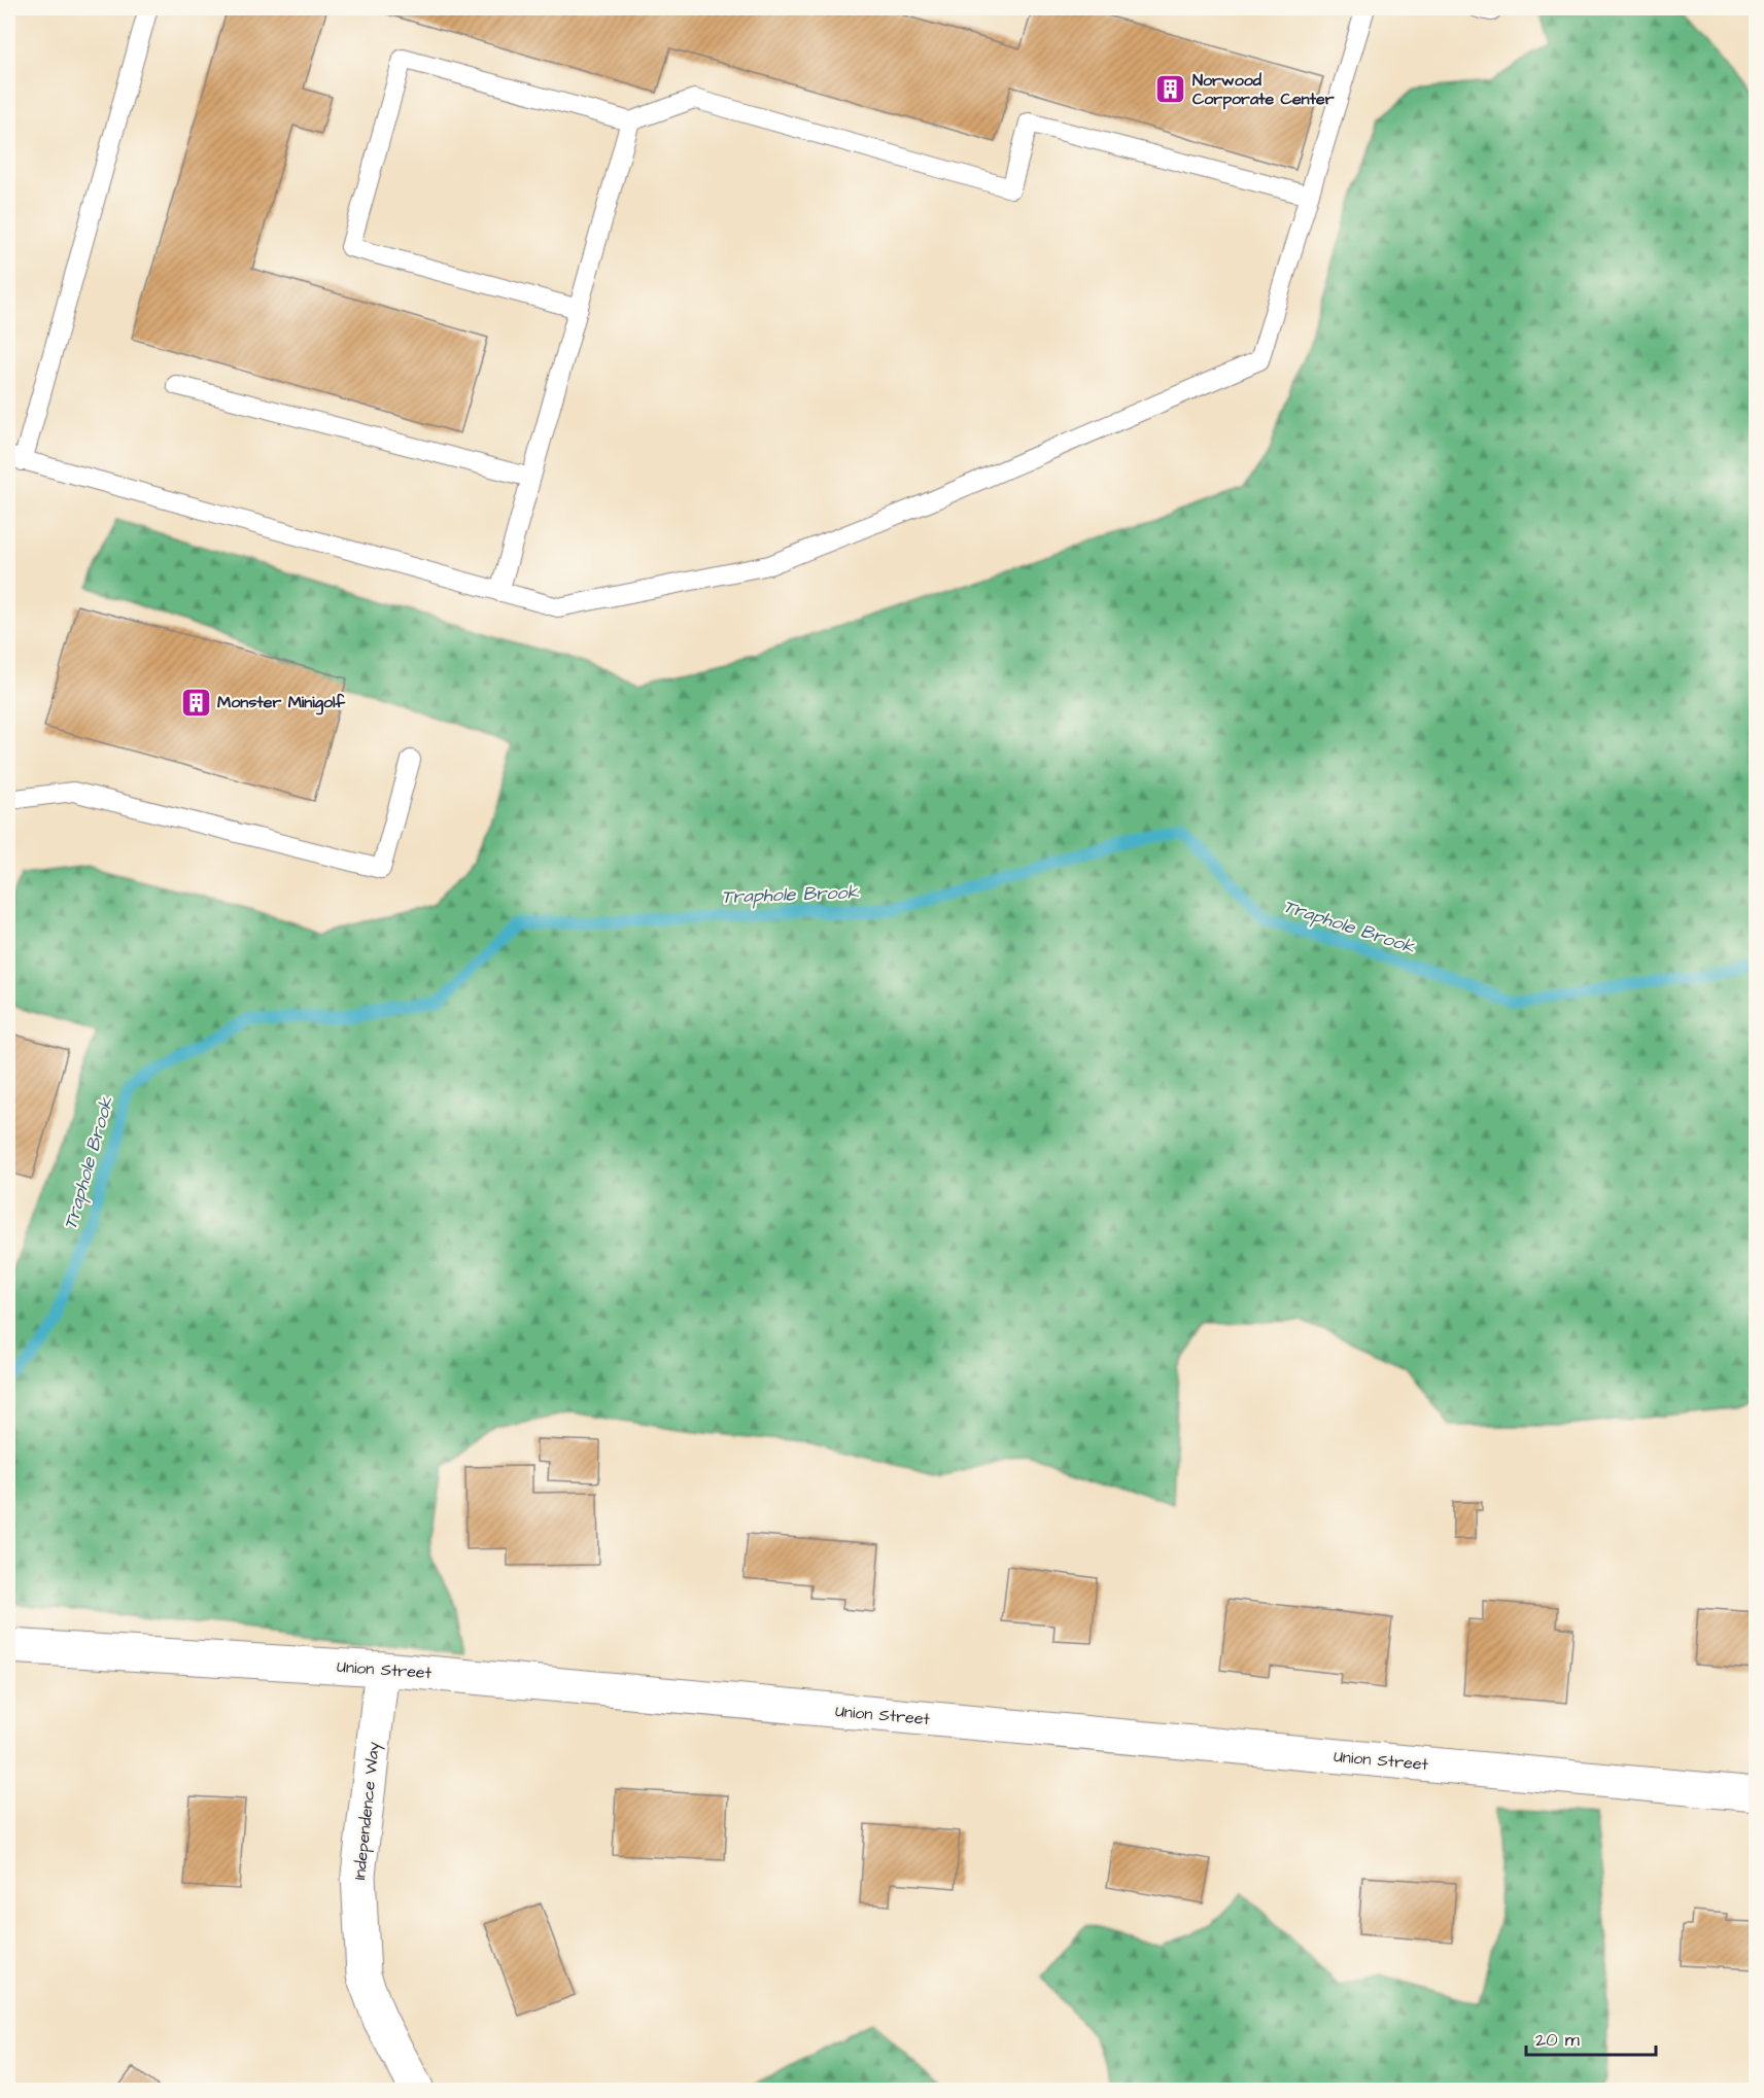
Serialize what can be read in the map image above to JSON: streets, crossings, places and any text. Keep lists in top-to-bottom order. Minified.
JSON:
{"streets":{"main road":["Union Street","Independence Way"]},"crossings":[["Union Street","Independence Way"]],"water":["Traphole Brook"],"places":{"building":["Norwood Corporate Center","Monster Minigolf"]},"scale_bar":"20 m"}
